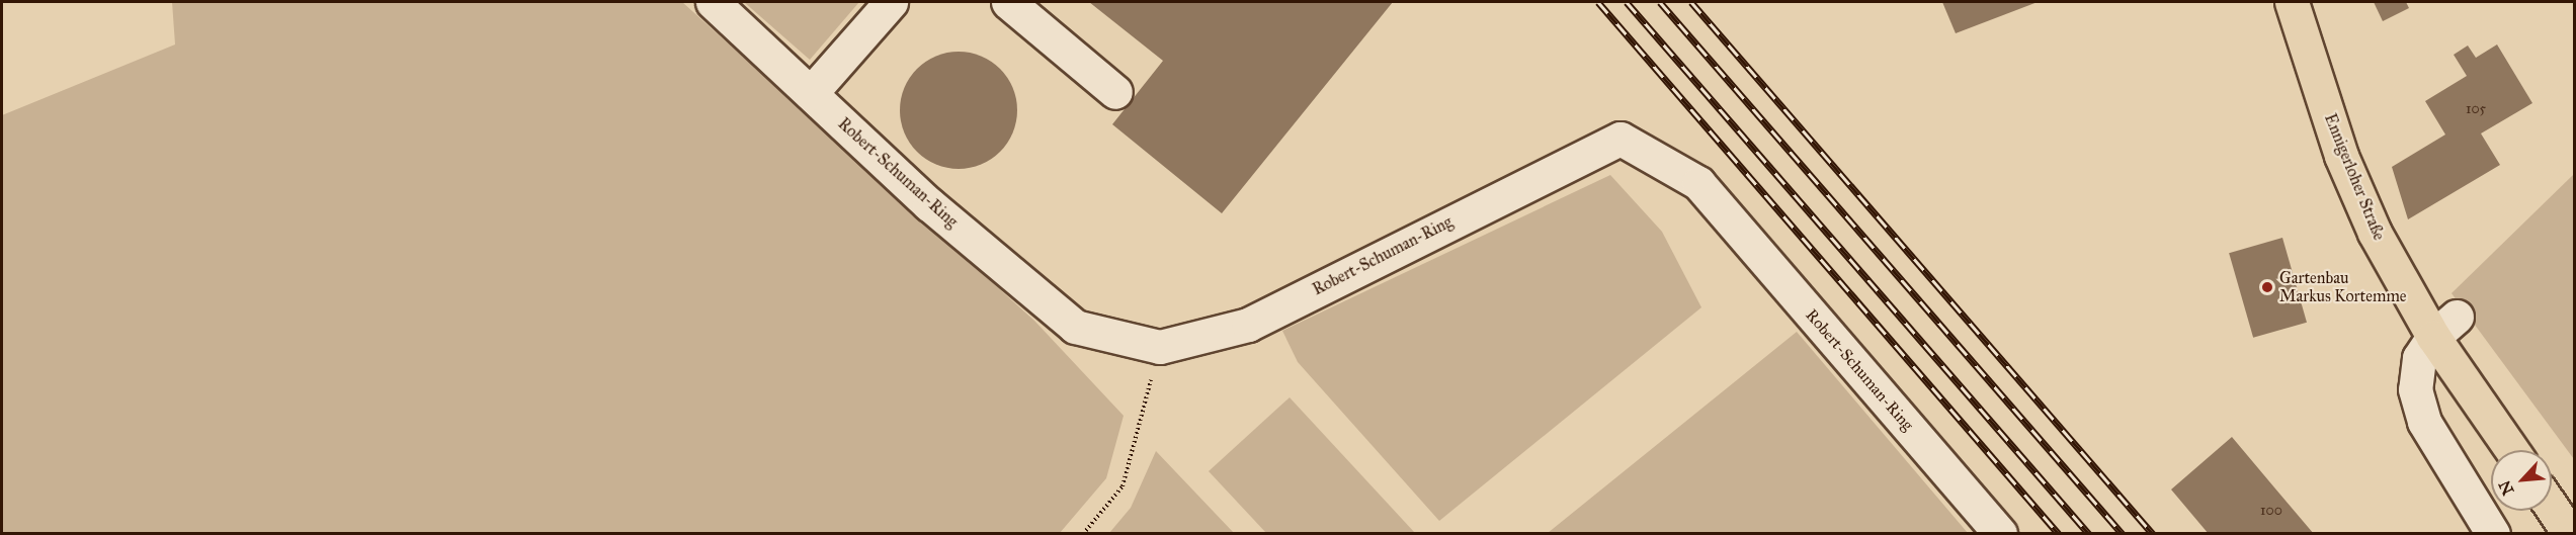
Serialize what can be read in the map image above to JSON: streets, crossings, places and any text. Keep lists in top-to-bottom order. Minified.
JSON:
{"streets":{"main road":["Ennigerloher Straße"],"street":["Robert-Schuman-Ring"]},"places":["Gartenbau Markus Kortemme"],"house_numbers":["105","100"],"north":"bottom left"}
